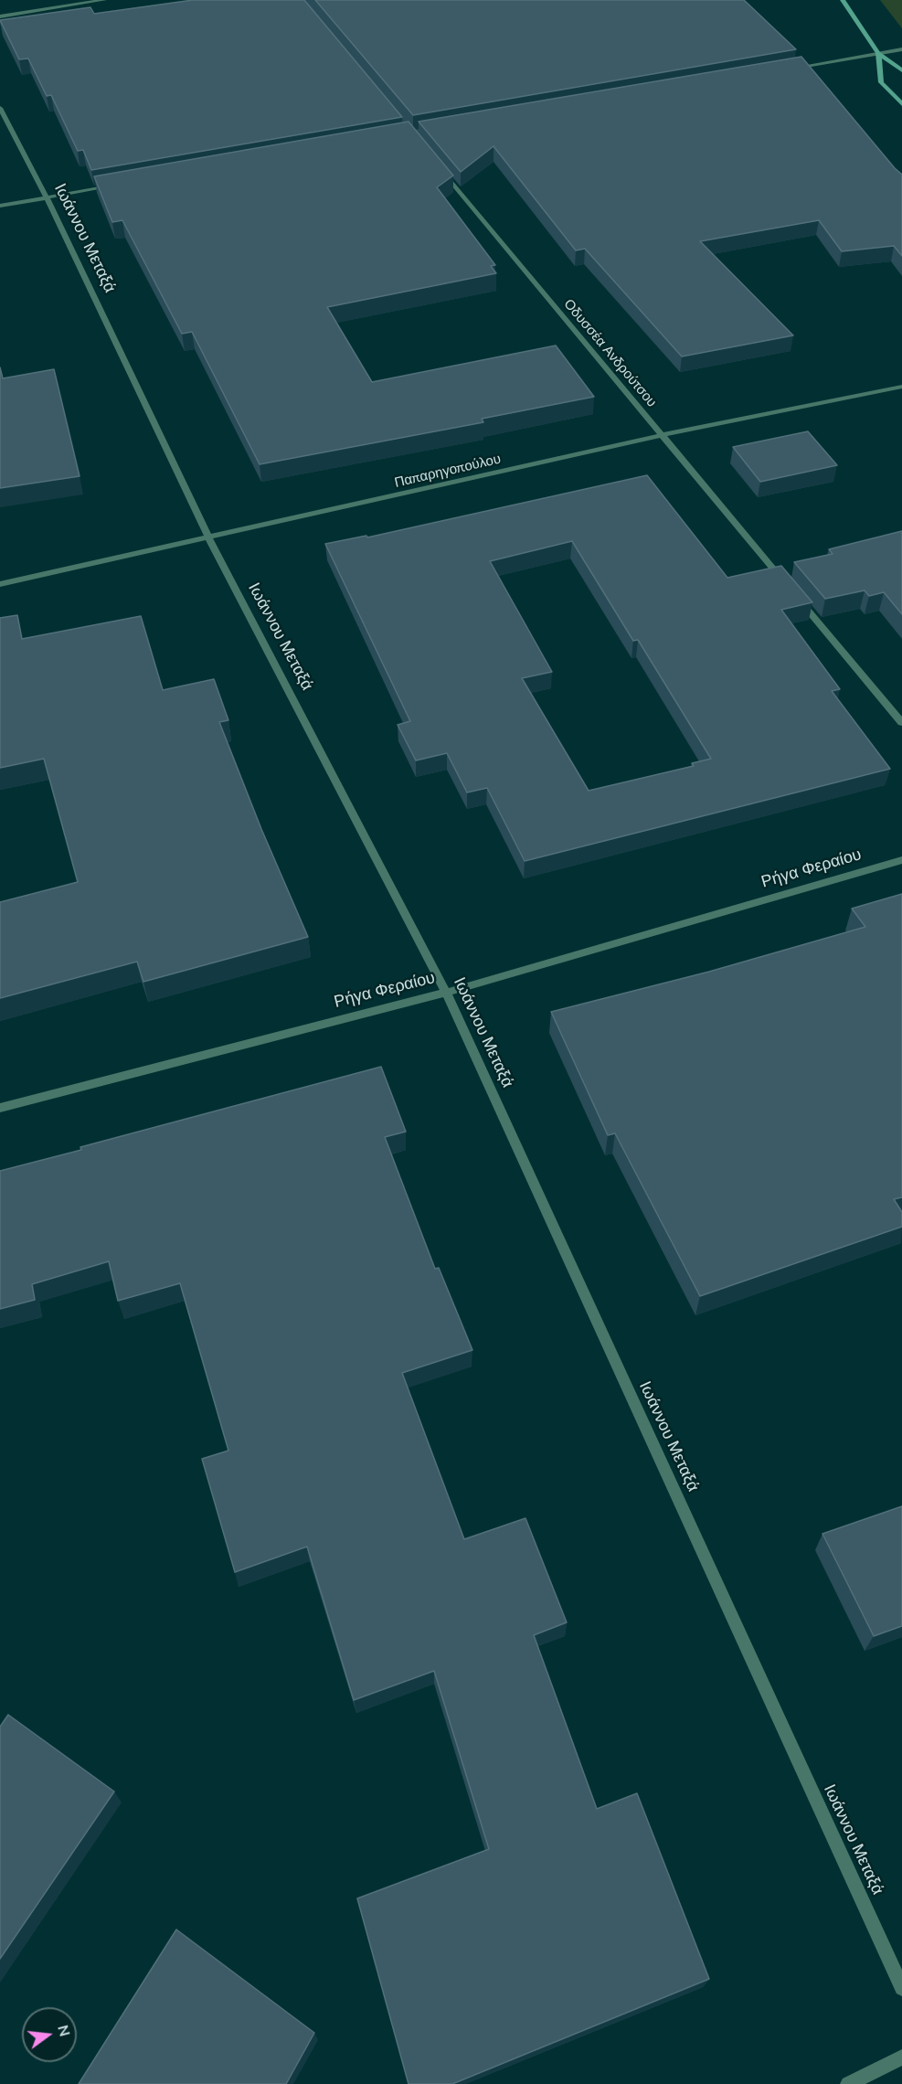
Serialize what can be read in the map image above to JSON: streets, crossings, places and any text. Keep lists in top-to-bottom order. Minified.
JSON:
{"streets":{"street":["Ιωάννου Μεταξά","Οδυσσέα Ανδρούτσου","Παπαρηγοπούλου","Ρήγα Φεραίου"]},"crossings":[["Ιωάννου Μεταξά","Παπαρηγοπούλου"],["Ιωάννου Μεταξά","Ρήγα Φεραίου"],["Οδυσσέα Ανδρούτσου","Παπαρηγοπούλου"]],"north":"right"}
